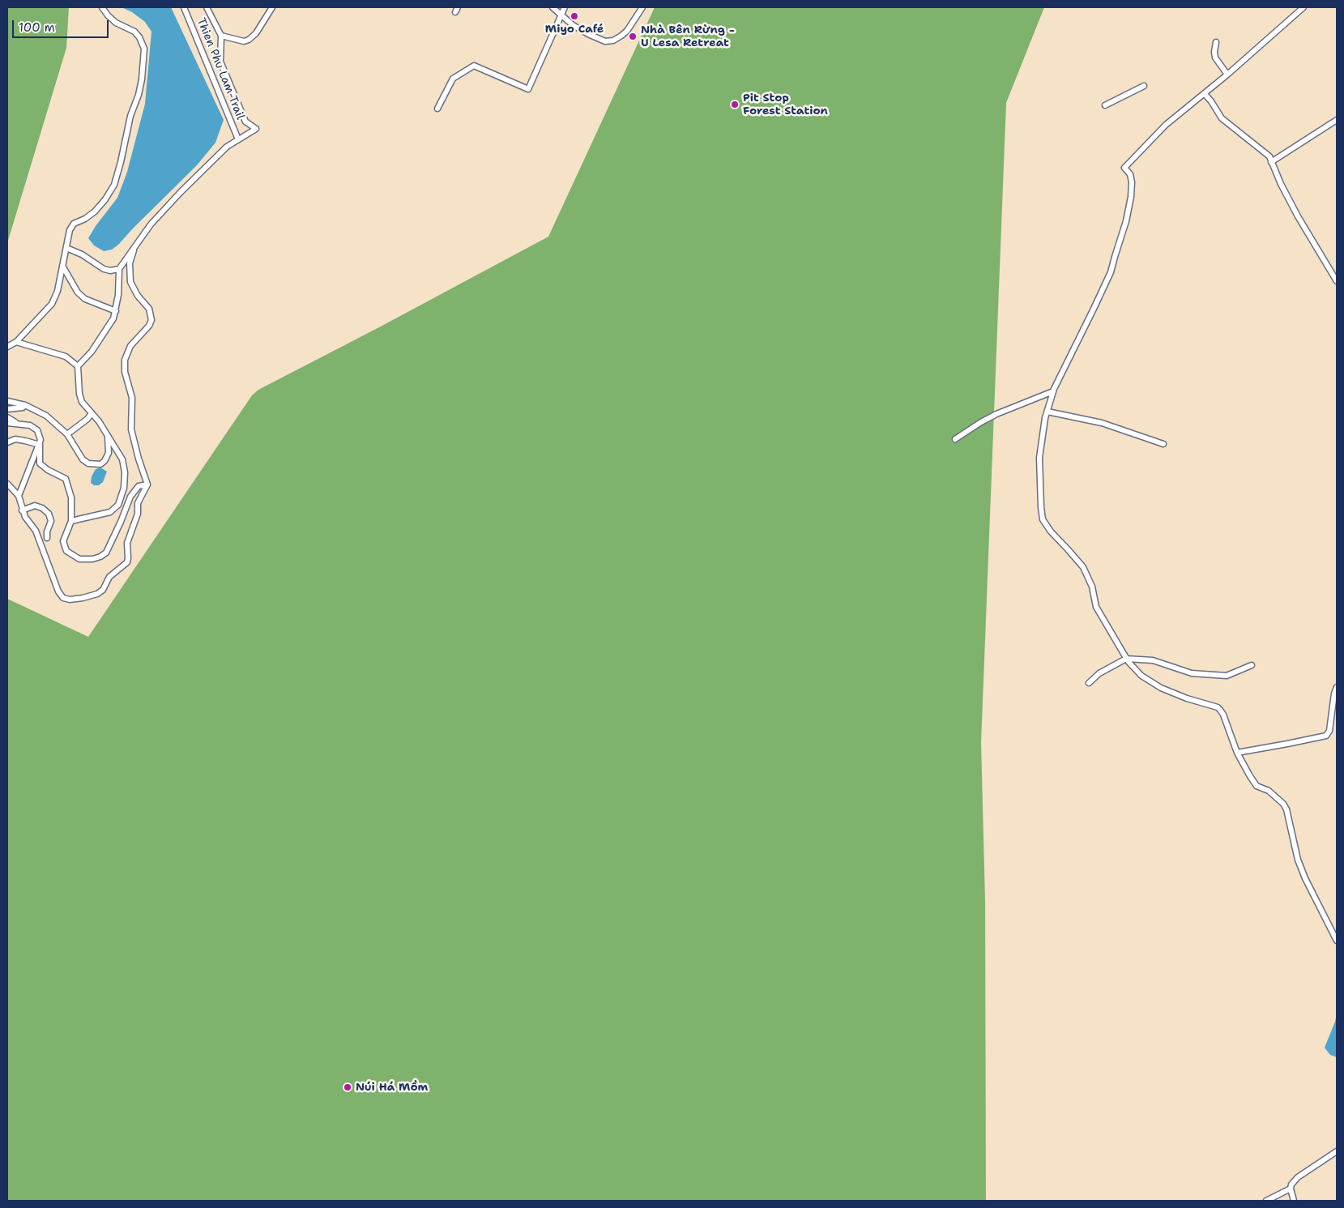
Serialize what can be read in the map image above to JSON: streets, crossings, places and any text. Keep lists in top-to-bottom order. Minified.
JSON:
{"streets":{"street":["Thien Phu Lam Trail"]},"places":["Miyo Café","Nhà Bên Rừng - U Lesa Retreat","Pit Stop Forest Station","Núi Há Mồm"],"scale_bar":"100 m"}
